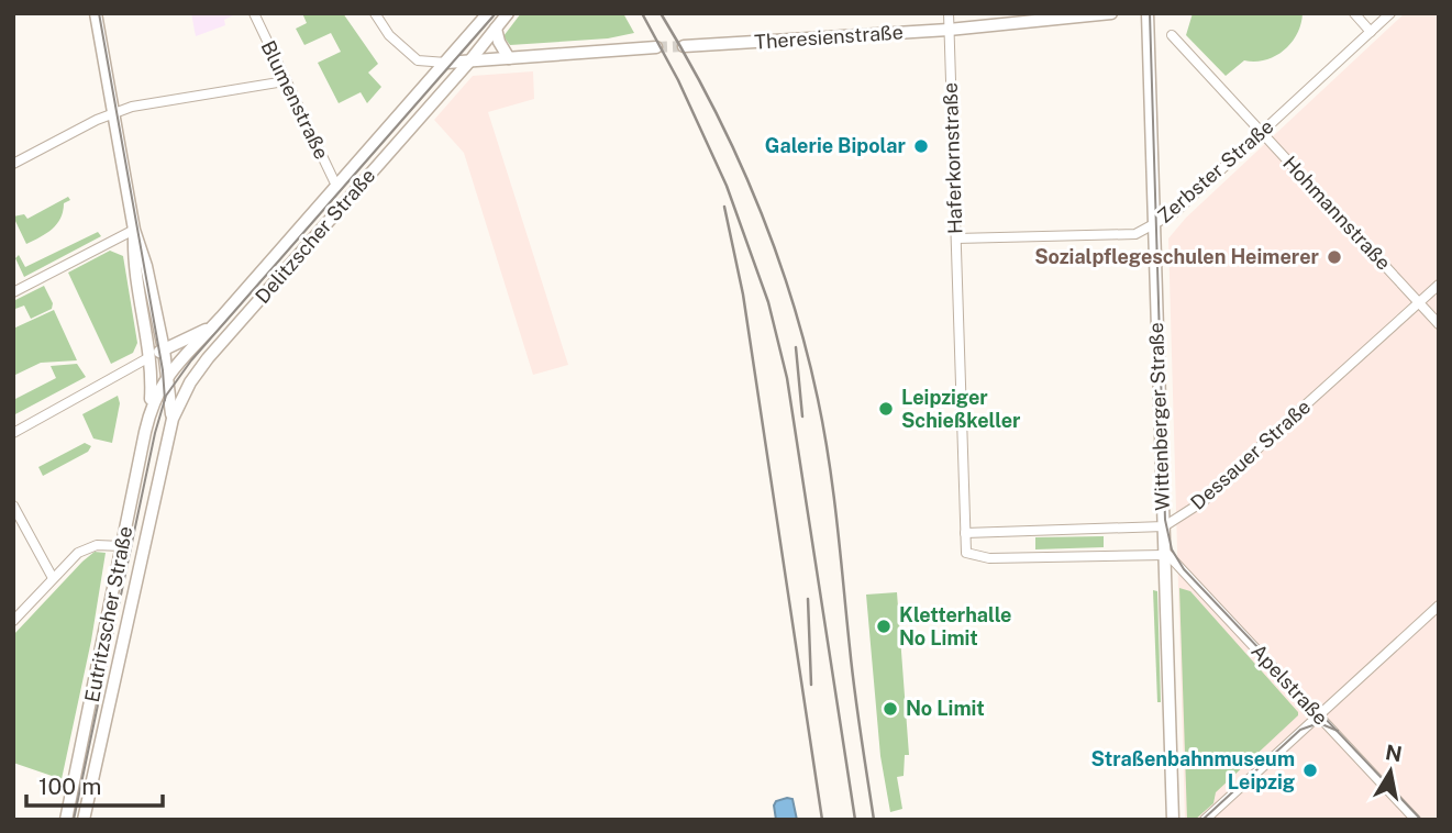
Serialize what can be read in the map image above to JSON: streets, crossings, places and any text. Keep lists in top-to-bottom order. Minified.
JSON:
{"streets":{"main road":["Theresienstraße","Delitzscher Straße","Wittenberger Straße","Eutritzscher Straße"],"street":["Blumenstraße","Haferkornstraße","Zerbster Straße","Hohmannstraße","Dessauer Straße","Apelstraße"]},"crossings":[["Theresienstraße","Haferkornstraße"],["Blumenstraße","Delitzscher Straße"],["Haferkornstraße","Zerbster Straße"],["Zerbster Straße","Hohmannstraße"],["Zerbster Straße","Wittenberger Straße"],["Hohmannstraße","Dessauer Straße"],["Delitzscher Straße","Eutritzscher Straße"],["Wittenberger Straße","Dessauer Straße"],["Wittenberger Straße","Apelstraße"]],"places":["Galerie Bipolar","Sozialpflegeschulen Heimerer","Leipziger Schießkeller","Kletterhalle No Limit","No Limit","Straßenbahnmuseum Leipzig"],"scale_bar":"100 m","north":"top"}
